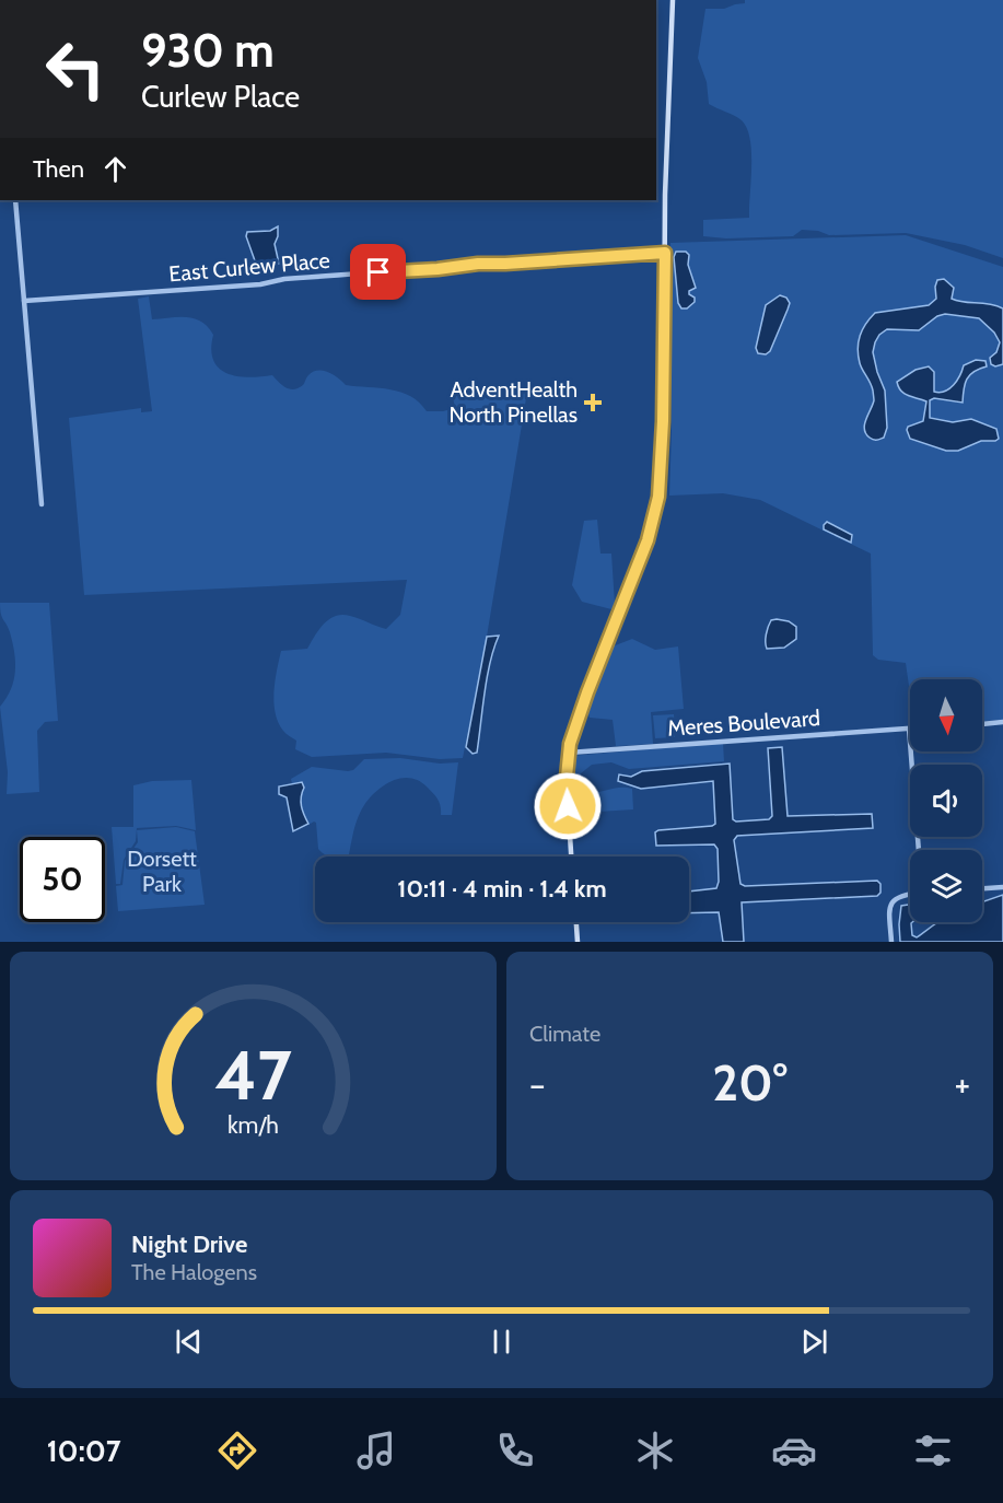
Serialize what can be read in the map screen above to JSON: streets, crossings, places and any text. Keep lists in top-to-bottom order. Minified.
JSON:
{"streets":{"street":["East Curlew Place","Meres Boulevard"]},"parks":["Dorsett Park"],"places":{"health":["AdventHealth North Pinellas"]},"north":"bottom","page":{"turn":["930 m","Curlew Place"],"then":"Then","limit":"50","trip":"10:11 · 4 min · 1.4 km","tile":"Climate","heat":["−","20°","+"],"song":["Night Drive","The Halogens"],"tabs":"10:07","gauge":["47","km/h"]}}
